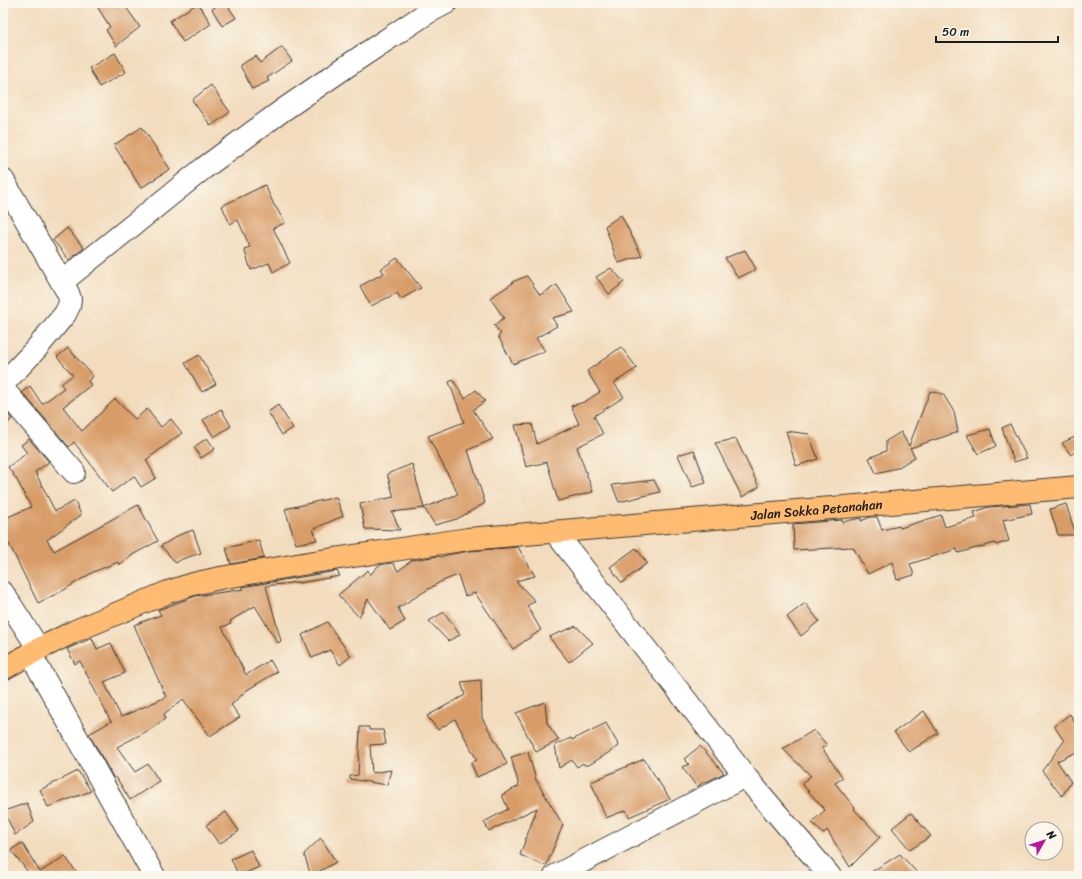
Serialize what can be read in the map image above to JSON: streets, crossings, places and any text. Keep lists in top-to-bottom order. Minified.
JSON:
{"streets":{"main road":["Jalan Sokka Petanahan"]},"scale_bar":"50 m","north":"top right"}
